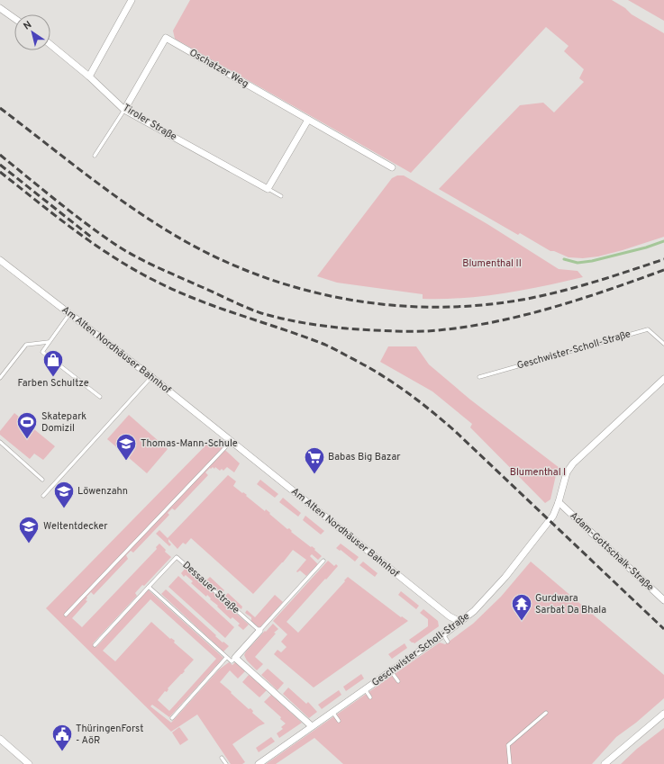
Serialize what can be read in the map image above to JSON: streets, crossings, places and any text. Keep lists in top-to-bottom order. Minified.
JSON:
{"streets":{"street":["Oschatzer Weg","Tiroler Straße","Am Alten Nordhäuser Bahnhof","Geschwister-Scholl-Straße","Adam-Gottschalk-Straße"],"lane":["Dessauer Straße"]},"crossings":[["Oschatzer Weg","Tiroler Straße"],["Am Alten Nordhäuser Bahnhof","Geschwister-Scholl-Straße"],["Geschwister-Scholl-Straße","Adam-Gottschalk-Straße"]],"parks":["Blumenthal II","Blumenthal I"],"places":{"shop":["Farben Schultze"],"sports":["Skatepark Domizil"],"school or university":["Thomas-Mann-Schule","Löwenzahn","Weltentdecker"],"supermarket":["Babas Big Bazar"],"temple":["Gurdwara Sarbat Da Bhala"],"public building":["ThüringenForst - AöR"]},"north":"top left"}
